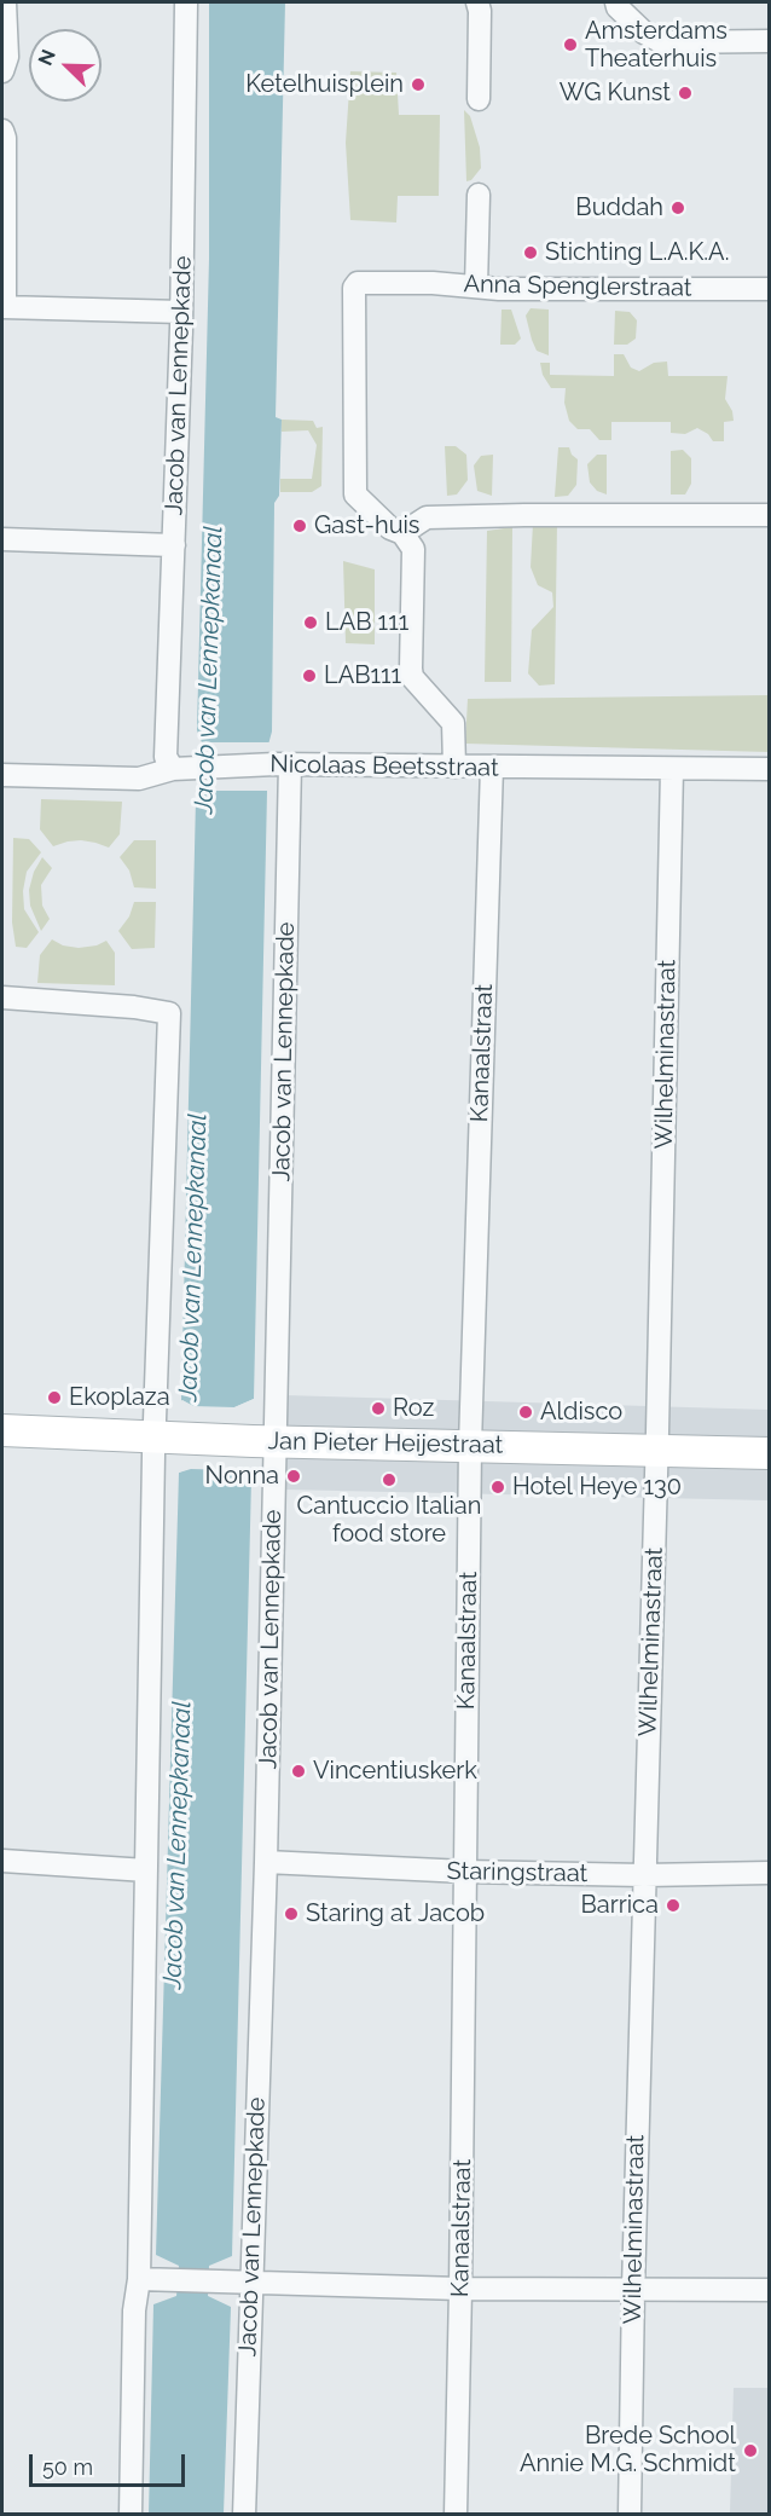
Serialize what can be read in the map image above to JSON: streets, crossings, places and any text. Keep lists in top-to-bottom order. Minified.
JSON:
{"streets":{"street":["Anna Spenglerstraat","Jacob van Lennepkade","Nicolaas Beetsstraat","Kanaalstraat","Wilhelminastraat","Jan Pieter Heijestraat","Staringstraat"]},"crossings":[["Jacob van Lennepkade","Nicolaas Beetsstraat"],["Jacob van Lennepkade","Jan Pieter Heijestraat"],["Jacob van Lennepkade","Staringstraat"],["Nicolaas Beetsstraat","Kanaalstraat"],["Nicolaas Beetsstraat","Wilhelminastraat"],["Kanaalstraat","Jan Pieter Heijestraat"],["Kanaalstraat","Staringstraat"],["Wilhelminastraat","Jan Pieter Heijestraat"],["Wilhelminastraat","Staringstraat"]],"water":["Jacob van Lennepkanaal"],"places":["Amsterdams Theaterhuis","Ketelhuisplein","WG Kunst","Buddah","Stichting L.A.K.A.","Gast-huis","LAB 111","LAB111","Ekoplaza","Roz","Aldisco","Nonna","Cantuccio Italian food store","Hotel Heye 130","Vincentiuskerk","Barrica","Staring at Jacob","Brede School Annie M.G. Schmidt"],"scale_bar":"50 m","north":"top left"}
